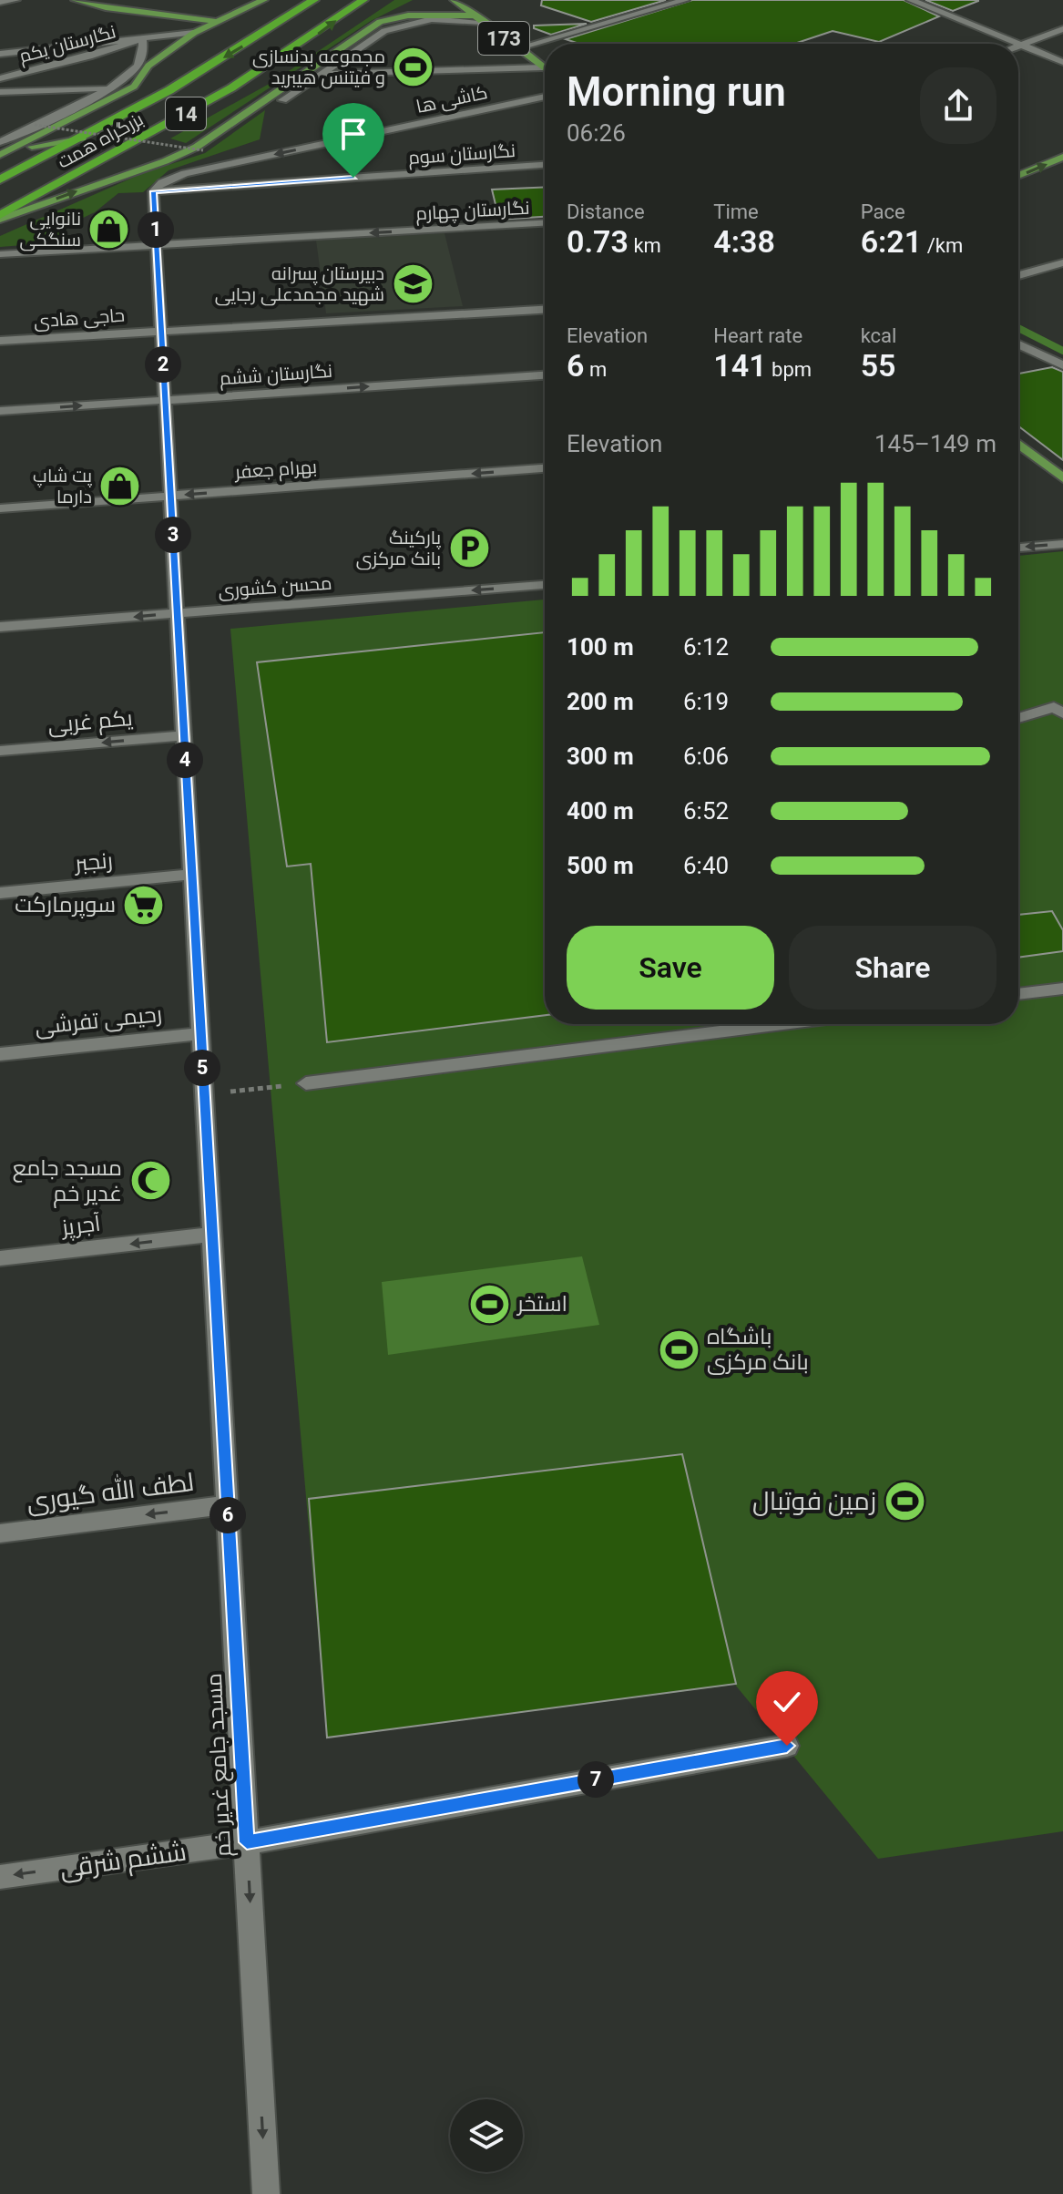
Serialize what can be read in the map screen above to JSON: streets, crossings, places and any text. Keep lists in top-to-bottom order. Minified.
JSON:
{"streets":{"highway":["14","بزرگراه همت"],"main road":["173"],"street":["نگارستان یکم","کاشی ها","نگارستان سوم","نگارستان چهارم","حاجی هادی","نگارستان ششم","بهرام جعفر","محسن کشوری","یکم غربی","رنجبر","رحیمی تفرشی","آجرپز","لطف الله گیوری","مسجد جامع غدیر خم","ششم شرقی"]},"crossings":[["کاشی ها","نگارستان سوم"],["کاشی ها","مسجد جامع غدیر خم"],["نگارستان سوم","مسجد جامع غدیر خم"],["نگارستان چهارم","مسجد جامع غدیر خم"],["حاجی هادی","مسجد جامع غدیر خم"],["نگارستان ششم","مسجد جامع غدیر خم"],["بهرام جعفر","مسجد جامع غدیر خم"],["محسن کشوری","مسجد جامع غدیر خم"],["یکم غربی","مسجد جامع غدیر خم"],["رنجبر","مسجد جامع غدیر خم"],["رحیمی تفرشی","مسجد جامع غدیر خم"],["آجرپز","مسجد جامع غدیر خم"],["لطف الله گیوری","مسجد جامع غدیر خم"],["مسجد جامع غدیر خم","ششم شرقی"]],"one_way":["نگارستان ششم","بهرام جعفر","محسن کشوری","یکم غربی","آجرپز","لطف الله گیوری"],"places":{"sports":["مجموعه بدنسازی و فیتنس هیبرید","استخر","باشگاه بانک مرکزی","زمین فوتبال"],"shop":["نانوایی سنگکی","پت شاپ دارما"],"school or university":["دبیرستان پسرانه شهید مجمدعلی رجایی"],"parking":["پارکینگ بانک مرکزی"],"supermarket":["سوپرمارکت"],"mosque":["مسجد جامع غدیر خم"]},"page":{"heading":["Morning run","06:26"],"stats":[["Distance","0.73 km"],["Time","4:38"],["Pace","6:21 /km"],["Elevation","6 m"],["Heart rate","141 bpm"],["kcal","55"]],"pins":["1","2","3","4","5","6","7"],"chart":["Elevation","145–149 m"],"list":[{"name":"100 m","note":"6:12"},{"name":"200 m","note":"6:19"},{"name":"300 m","note":"6:06"},{"name":"400 m","note":"6:52"},{"name":"500 m","note":"6:40"}],"buttons":["Save","Share"]}}
